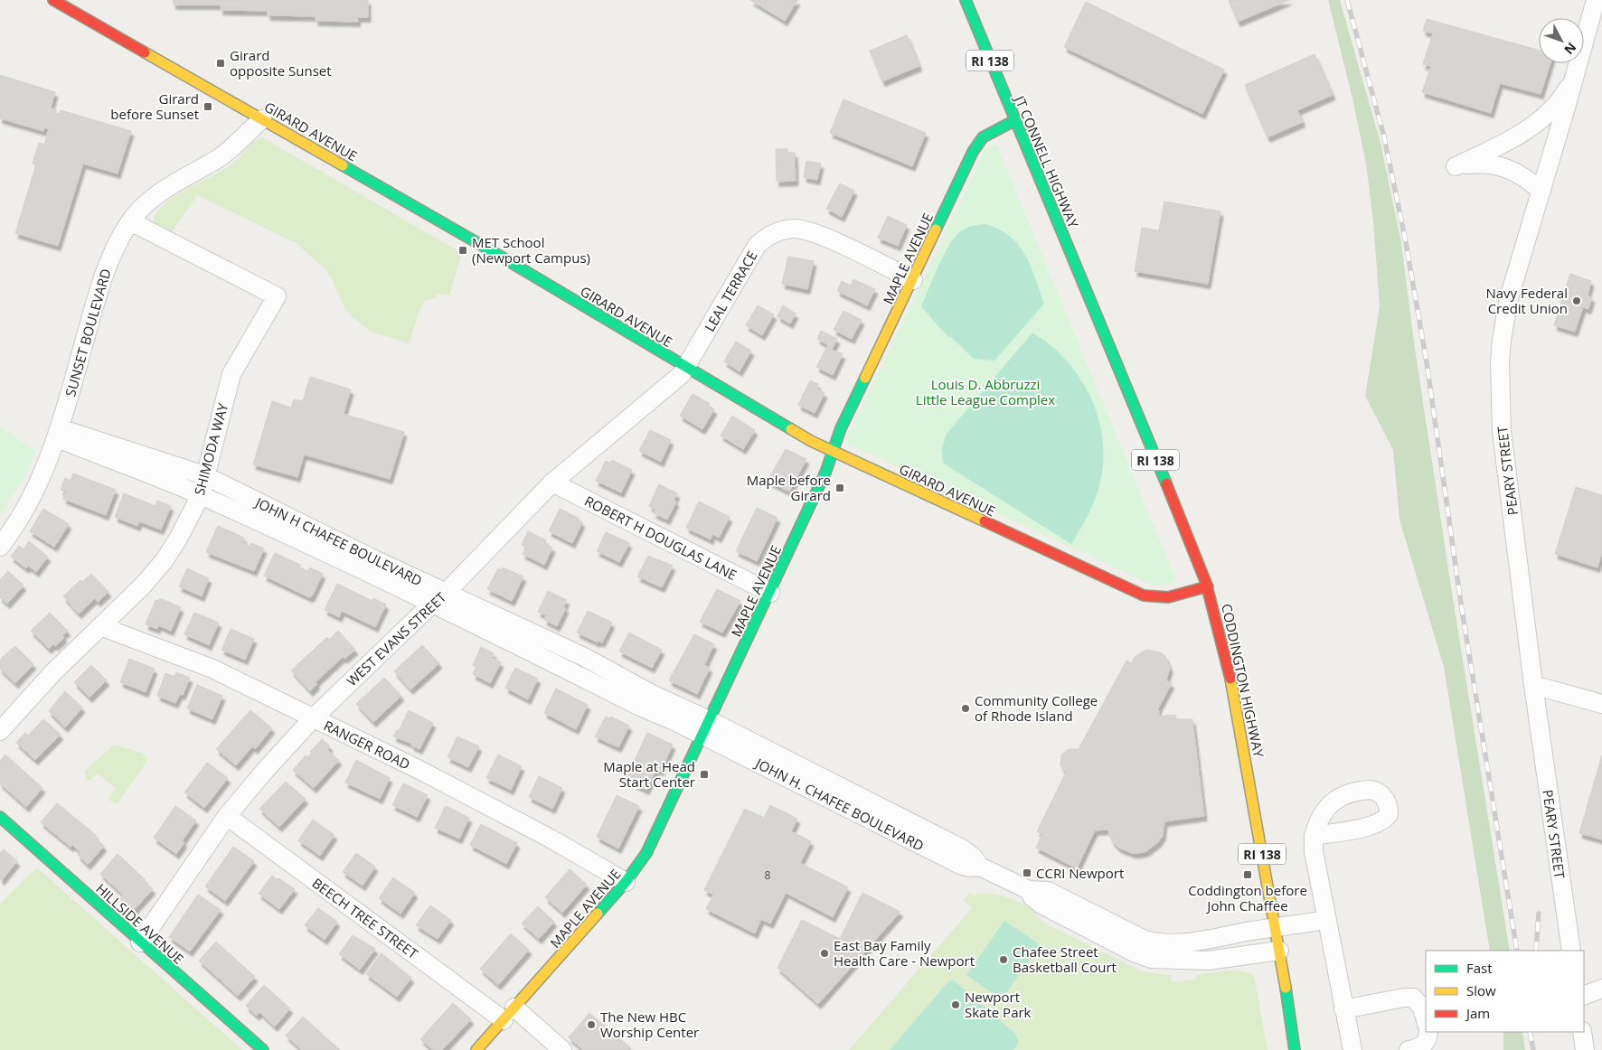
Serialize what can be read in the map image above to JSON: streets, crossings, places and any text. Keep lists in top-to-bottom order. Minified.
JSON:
{"streets":{"main road":["RI 138","GIRARD AVENUE","JT CONNELL HIGHWAY","MAPLE AVENUE","CODDINGTON HIGHWAY","HILLSIDE AVENUE"],"street":["LEAL TERRACE","SUNSET BOULEVARD","SHIMODA WAY","PEARY STREET","ROBERT H DOUGLAS LANE","JOHN H CHAFEE BOULEVARD","WEST EVANS STREET","RANGER ROAD","JOHN H. CHAFEE BOULEVARD","BEECH TREE STREET"]},"crossings":[["GIRARD AVENUE","MAPLE AVENUE"],["GIRARD AVENUE","LEAL TERRACE"],["GIRARD AVENUE","SUNSET BOULEVARD"],["GIRARD AVENUE","WEST EVANS STREET"],["GIRARD AVENUE","CODDINGTON HIGHWAY"],["JT CONNELL HIGHWAY","MAPLE AVENUE"],["JT CONNELL HIGHWAY","CODDINGTON HIGHWAY"],["MAPLE AVENUE","LEAL TERRACE"],["MAPLE AVENUE","ROBERT H DOUGLAS LANE"],["MAPLE AVENUE","JOHN H CHAFEE BOULEVARD"],["MAPLE AVENUE","RANGER ROAD"],["MAPLE AVENUE","JOHN H. CHAFEE BOULEVARD"],["MAPLE AVENUE","BEECH TREE STREET"],["LEAL TERRACE","WEST EVANS STREET"],["SUNSET BOULEVARD","SHIMODA WAY"],["SUNSET BOULEVARD","JOHN H CHAFEE BOULEVARD"],["SHIMODA WAY","JOHN H CHAFEE BOULEVARD"],["SHIMODA WAY","RANGER ROAD"],["ROBERT H DOUGLAS LANE","WEST EVANS STREET"],["JOHN H CHAFEE BOULEVARD","WEST EVANS STREET"],["JOHN H CHAFEE BOULEVARD","JOHN H. CHAFEE BOULEVARD"],["WEST EVANS STREET","RANGER ROAD"],["WEST EVANS STREET","BEECH TREE STREET"],["WEST EVANS STREET","HILLSIDE AVENUE"],["CODDINGTON HIGHWAY","JOHN H. CHAFEE BOULEVARD"]],"parks":["Louis D. Abbruzzi Little League Complex"],"places":{"transit":["Girard opposite Sunset","Girard before Sunset","MET School (Newport Campus)","Maple before Girard","Maple at Head Start Center","CCRI Newport","Coddington before John Chaffee"],"other":["Navy Federal Credit Union","Community College of Rhode Island","East Bay Family Health Care - Newport","Chafee Street Basketball Court","Newport Skate Park","The New HBC Worship Center"]},"house_numbers":["8"],"legend":["Fast","Slow","Jam"],"north":"bottom right"}
